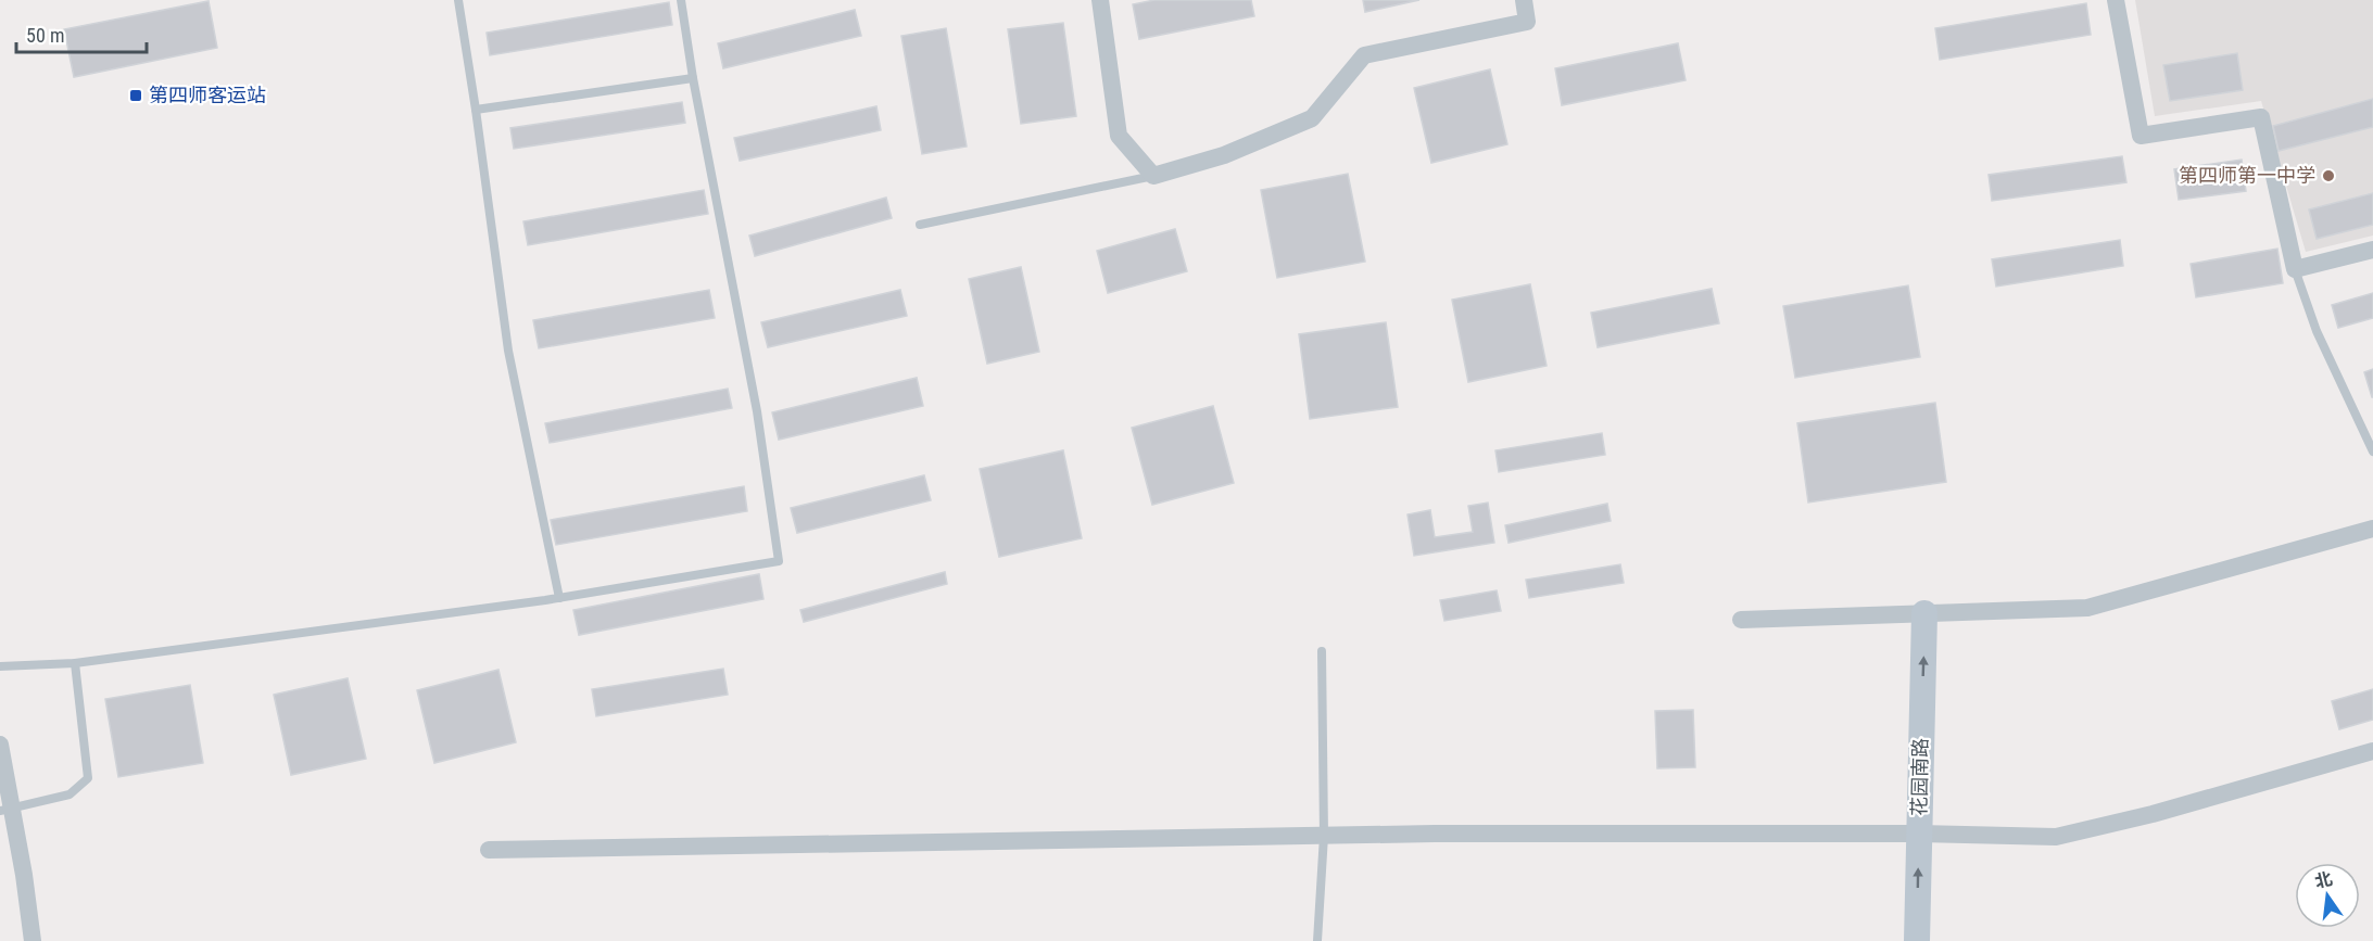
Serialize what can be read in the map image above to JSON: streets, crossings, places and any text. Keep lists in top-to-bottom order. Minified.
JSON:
{"streets":{"street":["花园南路"]},"one_way":["花园南路"],"places":{"transit":["第四师客运站"],"other":["第四师第一中学"]},"scale_bar":"50 m","north":"top"}
